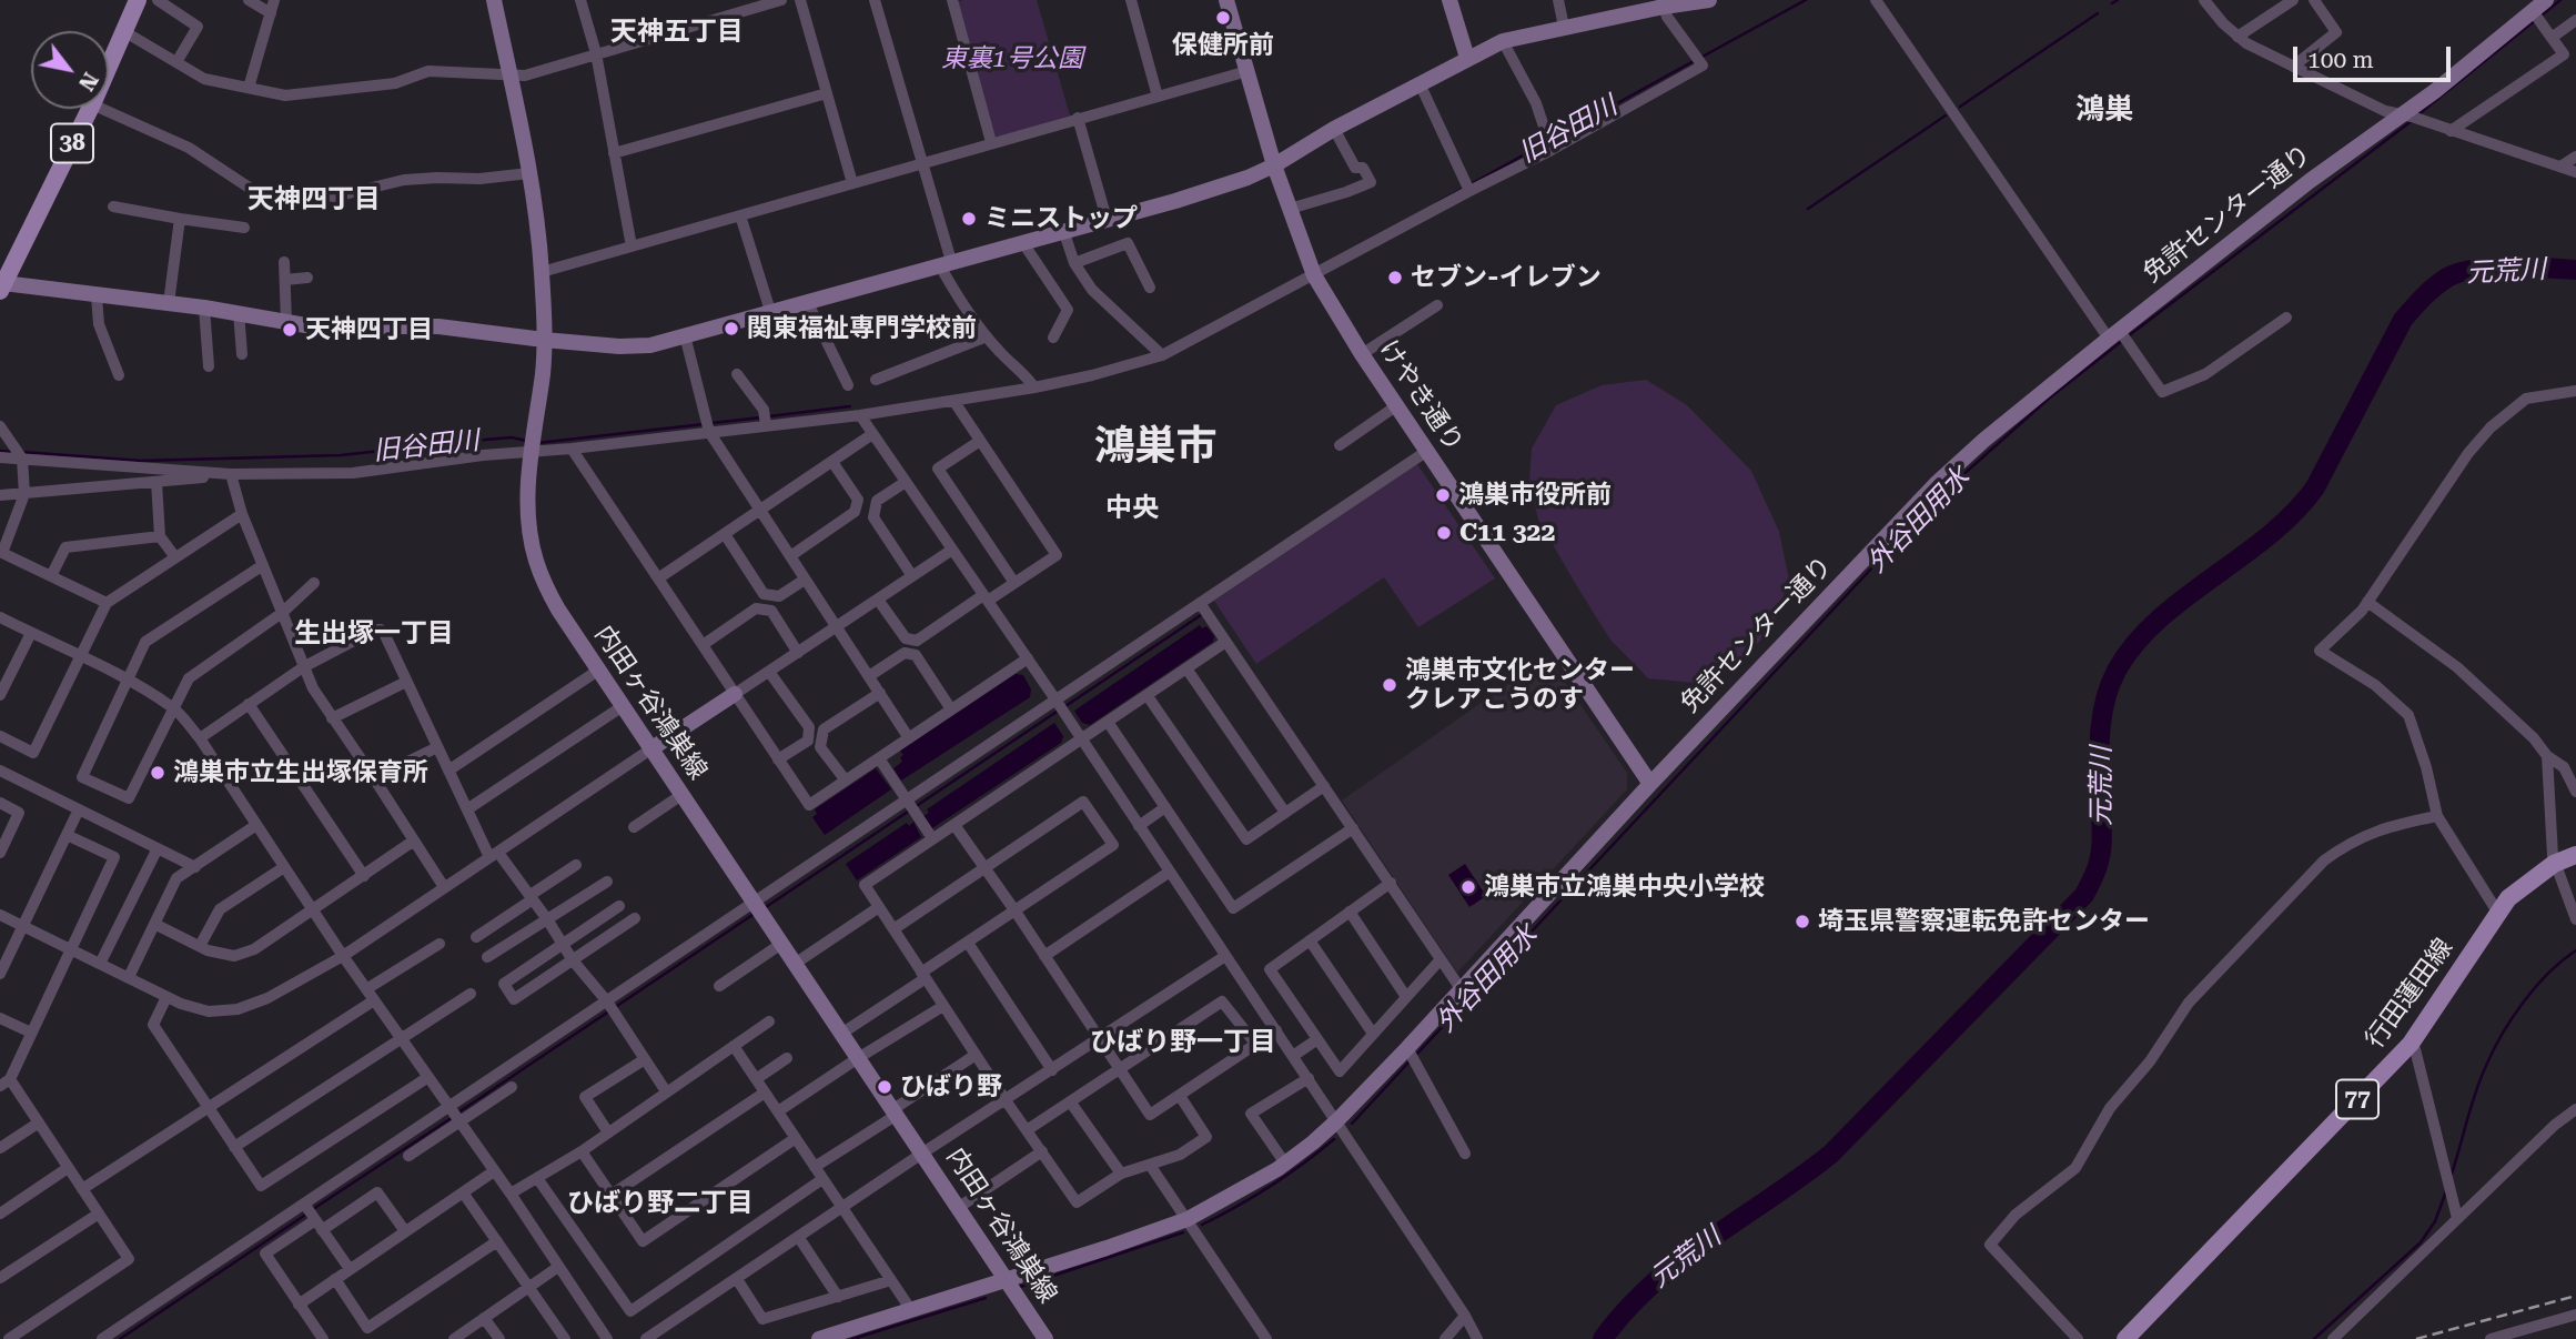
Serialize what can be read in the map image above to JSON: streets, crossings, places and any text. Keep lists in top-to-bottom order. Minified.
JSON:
{"streets":{"main road":["38","行田蓮田線","77"],"street":["免許センター通り","けやき通り","内田ヶ谷鴻巣線"]},"crossings":[["免許センター通り","けやき通り"],["免許センター通り","内田ヶ谷鴻巣線"]],"districts":["天神五丁目","鴻巣","天神四丁目","鴻巣市","中央","生出塚一丁目","ひばり野一丁目","ひばり野二丁目"],"water":["旧谷田川","元荒川","外谷田用水"],"parks":["東裏1号公園"],"places":["保健所前","ミニストップ","セブン-イレブン","関東福祉専門学校前","天神四丁目","鴻巣市役所前","C11 322","鴻巣市文化センター クレアこうのす","鴻巣市立生出塚保育所","鴻巣市立鴻巣中央小学校","埼玉県警察運転免許センター","ひばり野"],"scale_bar":"100 m","north":"bottom right"}
